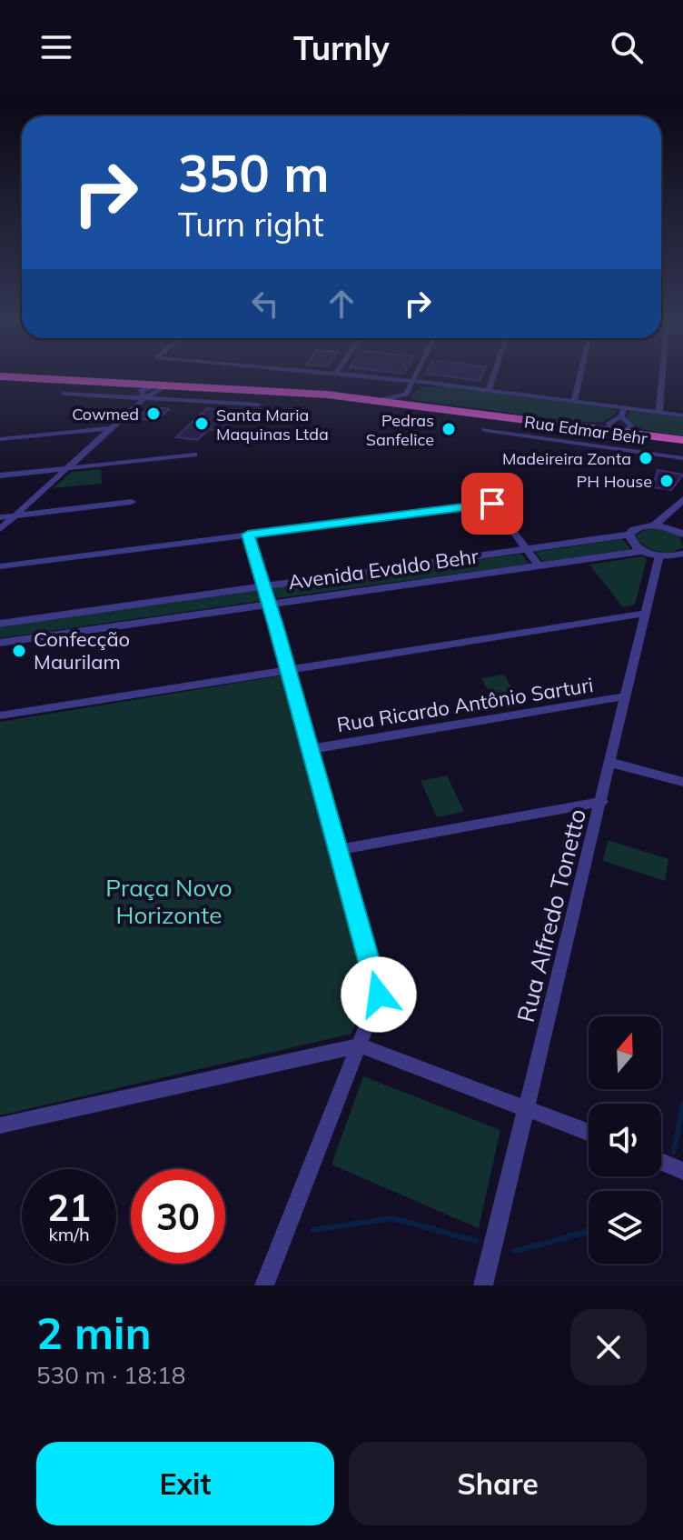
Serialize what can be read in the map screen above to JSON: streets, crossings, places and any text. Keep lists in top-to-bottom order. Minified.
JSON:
{"streets":{"street":["Rua Edmar Behr","Avenida Evaldo Behr","Rua Ricardo Antônio Sarturi","Rua Alfredo Tonetto"]},"crossings":[["Rua Ricardo Antônio Sarturi","Rua Alfredo Tonetto"]],"parks":["Praça Novo Horizonte"],"places":["Cowmed","Santa Maria Maquinas Ltda","Pedras Sanfelice","Madeireira Zonta","PH House","Confecção Maurilam"],"north":"top","page":{"header":"Turnly","turn":["350 m","Turn right"],"speed":"21 km/h","limit":"30","heading":["2 min","530 m · 18:18"],"buttons":["Exit","Share"]}}
